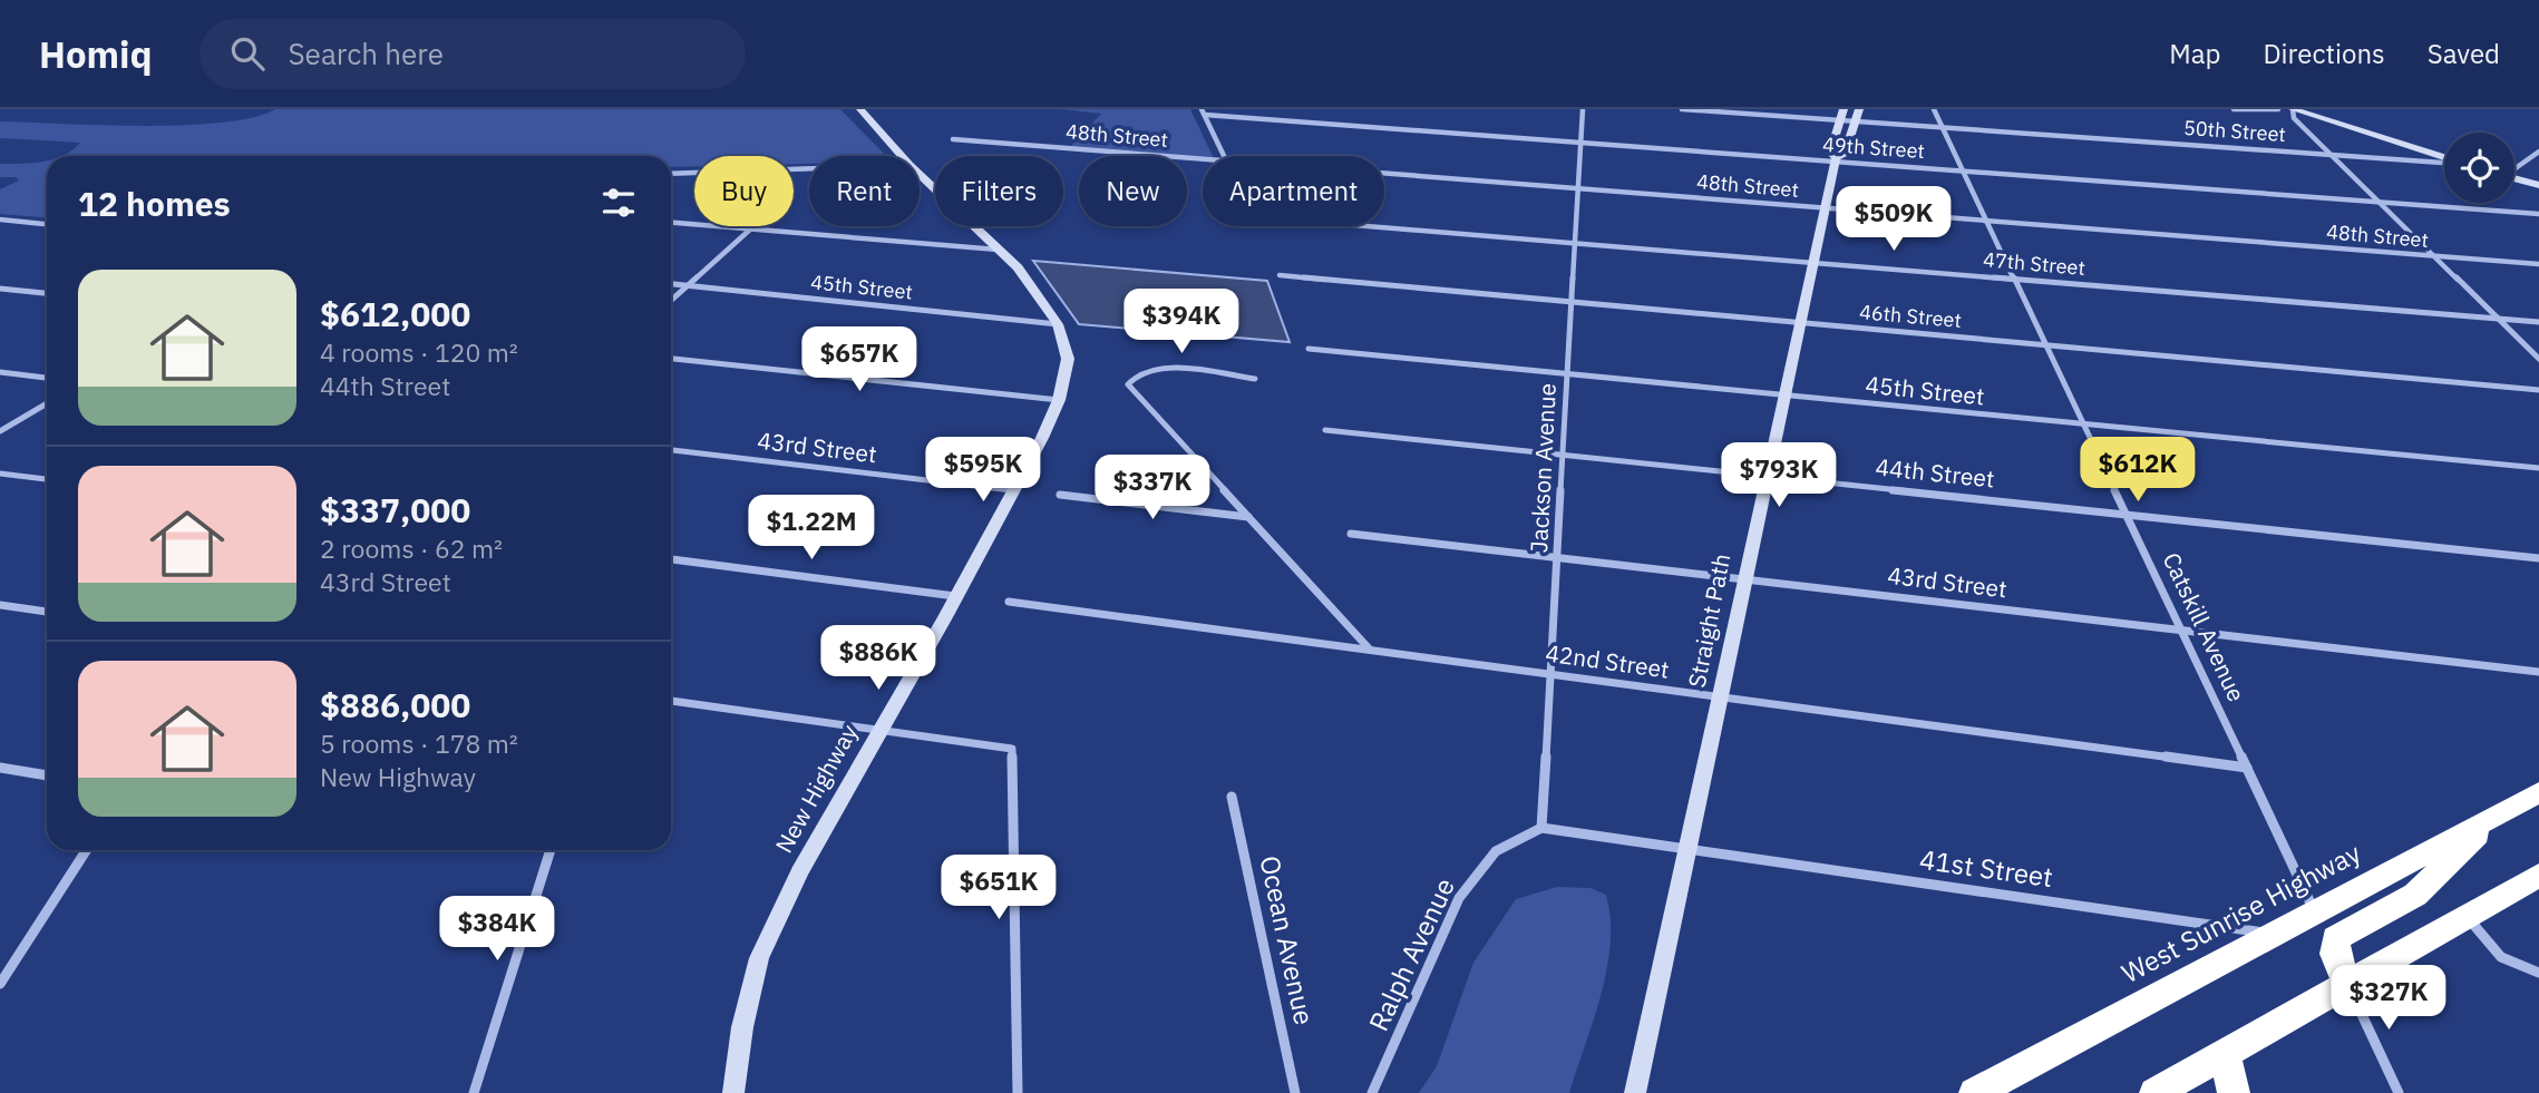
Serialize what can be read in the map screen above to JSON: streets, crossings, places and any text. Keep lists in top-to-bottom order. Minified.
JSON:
{"streets":{"highway":["West Sunrise Highway"],"main road":["Straight Path","New Highway"],"street":["50th Street","48th Street","49th Street","47th Street","45th Street","46th Street","43rd Street","Jackson Avenue","44th Street","Catskill Avenue","42nd Street","41st Street","Ocean Avenue","Ralph Avenue"]},"crossings":[["50th Street","Straight Path"],["50th Street","Catskill Avenue"],["48th Street","Jackson Avenue"],["48th Street","Straight Path"],["48th Street","Catskill Avenue"],["49th Street","Jackson Avenue"],["49th Street","Straight Path"],["49th Street","Catskill Avenue"],["47th Street","Jackson Avenue"],["47th Street","Straight Path"],["47th Street","Catskill Avenue"],["45th Street","Jackson Avenue"],["45th Street","Straight Path"],["45th Street","Catskill Avenue"],["45th Street","New Highway"],["46th Street","Jackson Avenue"],["46th Street","Straight Path"],["46th Street","Catskill Avenue"],["43rd Street","Jackson Avenue"],["43rd Street","Straight Path"],["43rd Street","Catskill Avenue"],["43rd Street","New Highway"],["Jackson Avenue","44th Street"],["Jackson Avenue","42nd Street"],["Jackson Avenue","Ralph Avenue"],["44th Street","Straight Path"],["44th Street","Catskill Avenue"],["Straight Path","42nd Street"],["Straight Path","41st Street"],["Catskill Avenue","42nd Street"],["Catskill Avenue","West Sunrise Highway"],["41st Street","West Sunrise Highway"]],"page":{"header":"Homiq","search":"Search here","nav":["Map","Directions","Saved"],"chip":["Buy","Rent","Filters","New","Apartment"],"heading":"12 homes","price":["$509K","$394K","$657K","$595K","$612K","$793K","$337K","$1.22M","$886K","$651K","$384K","$327K"],"list":[{"name":"$612,000","note":"4 rooms · 120 m² · 44th Street"},{"name":"$337,000","note":"2 rooms · 62 m² · 43rd Street"},{"name":"$886,000","note":"5 rooms · 178 m² · New Highway"}]}}
